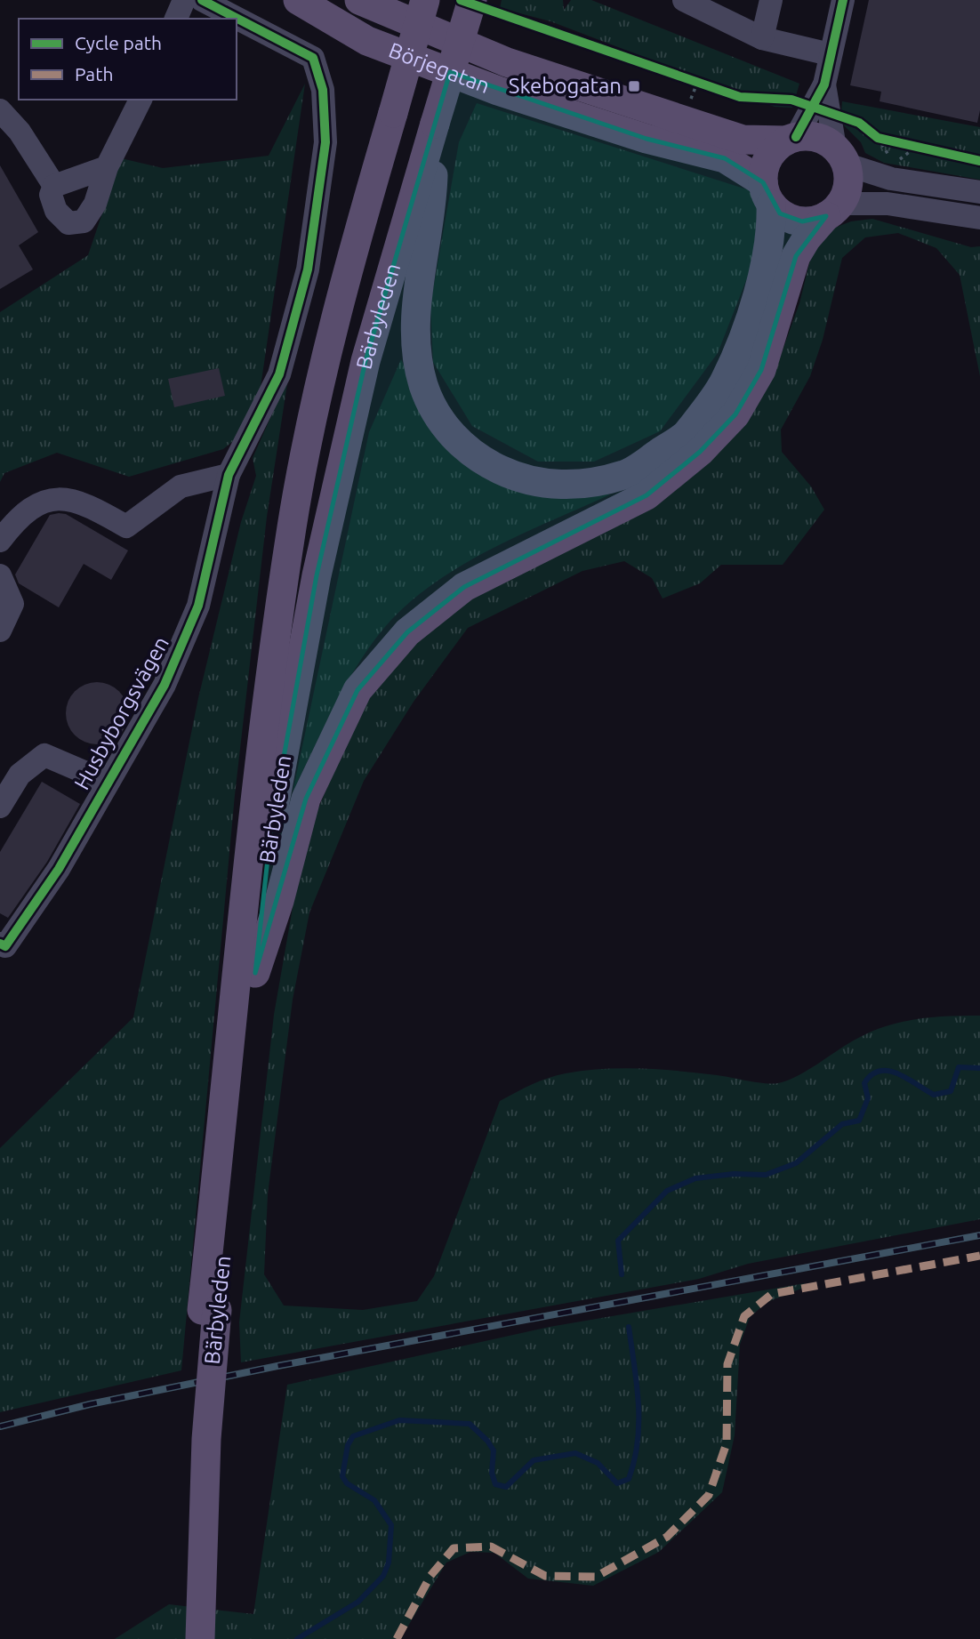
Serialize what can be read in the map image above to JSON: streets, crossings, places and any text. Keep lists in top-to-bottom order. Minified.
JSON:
{"streets":{"main road":["Börjegatan","Bärbyleden"],"street":["Husbyborgsvägen"]},"places":{"transit":["Skebogatan"]},"legend":["Cycle path","Path"]}
